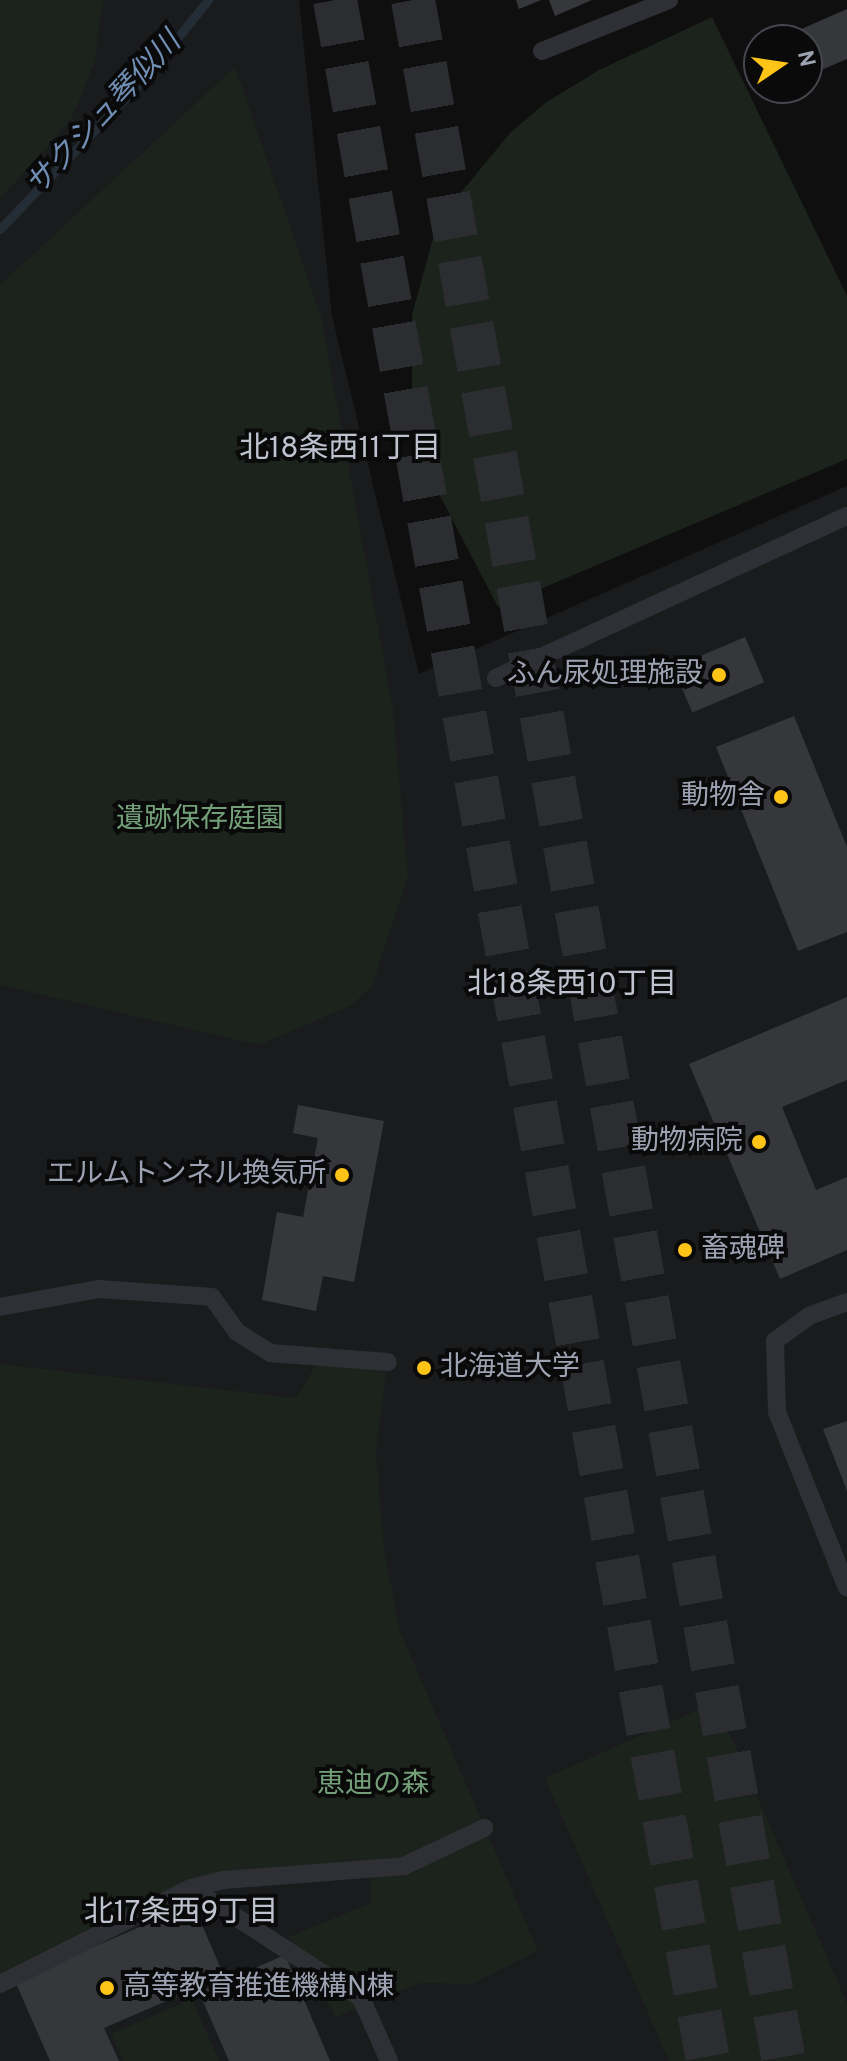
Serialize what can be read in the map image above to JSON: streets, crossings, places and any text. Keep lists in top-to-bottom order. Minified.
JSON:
{"districts":["北18条西11丁目","北18条西10丁目","北17条西9丁目"],"water":["サクシュ琴似川"],"parks":["遺跡保存庭園","恵迪の森"],"places":["ふん尿処理施設","動物舎","動物病院","エルムトンネル換気所","畜魂碑","北海道大学","高等教育推進機構N棟"],"north":"right"}
